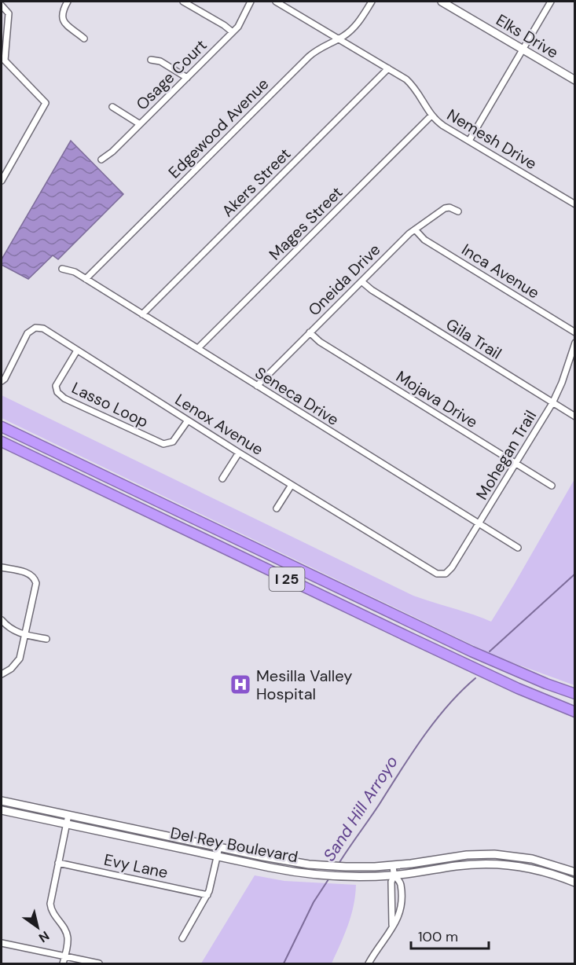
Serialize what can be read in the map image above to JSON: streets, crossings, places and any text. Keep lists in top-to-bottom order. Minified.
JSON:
{"streets":{"highway":["I 25"],"main road":["Elks Drive","Del Rey Boulevard"],"street":["Osage Court","Edgewood Avenue","Nemesh Drive","Akers Street","Mages Street","Inca Avenue","Oneida Drive","Gila Trail","Seneca Drive","Mojava Drive","Lasso Loop","Lenox Avenue","Mohegan Trail","Evy Lane"]},"crossings":[["Edgewood Avenue","Nemesh Drive"],["Edgewood Avenue","Seneca Drive"],["Nemesh Drive","Akers Street"],["Nemesh Drive","Mages Street"],["Akers Street","Seneca Drive"],["Mages Street","Seneca Drive"],["Inca Avenue","Oneida Drive"],["Oneida Drive","Gila Trail"],["Oneida Drive","Seneca Drive"],["Oneida Drive","Mojava Drive"],["Gila Trail","Mohegan Trail"],["Seneca Drive","Mohegan Trail"],["Mojava Drive","Mohegan Trail"],["Lasso Loop","Lenox Avenue"],["Lenox Avenue","Mohegan Trail"]],"water":["Sand Hill Arroyo"],"places":{"hospital":["Mesilla Valley Hospital"]},"scale_bar":"100 m","north":"bottom right"}
